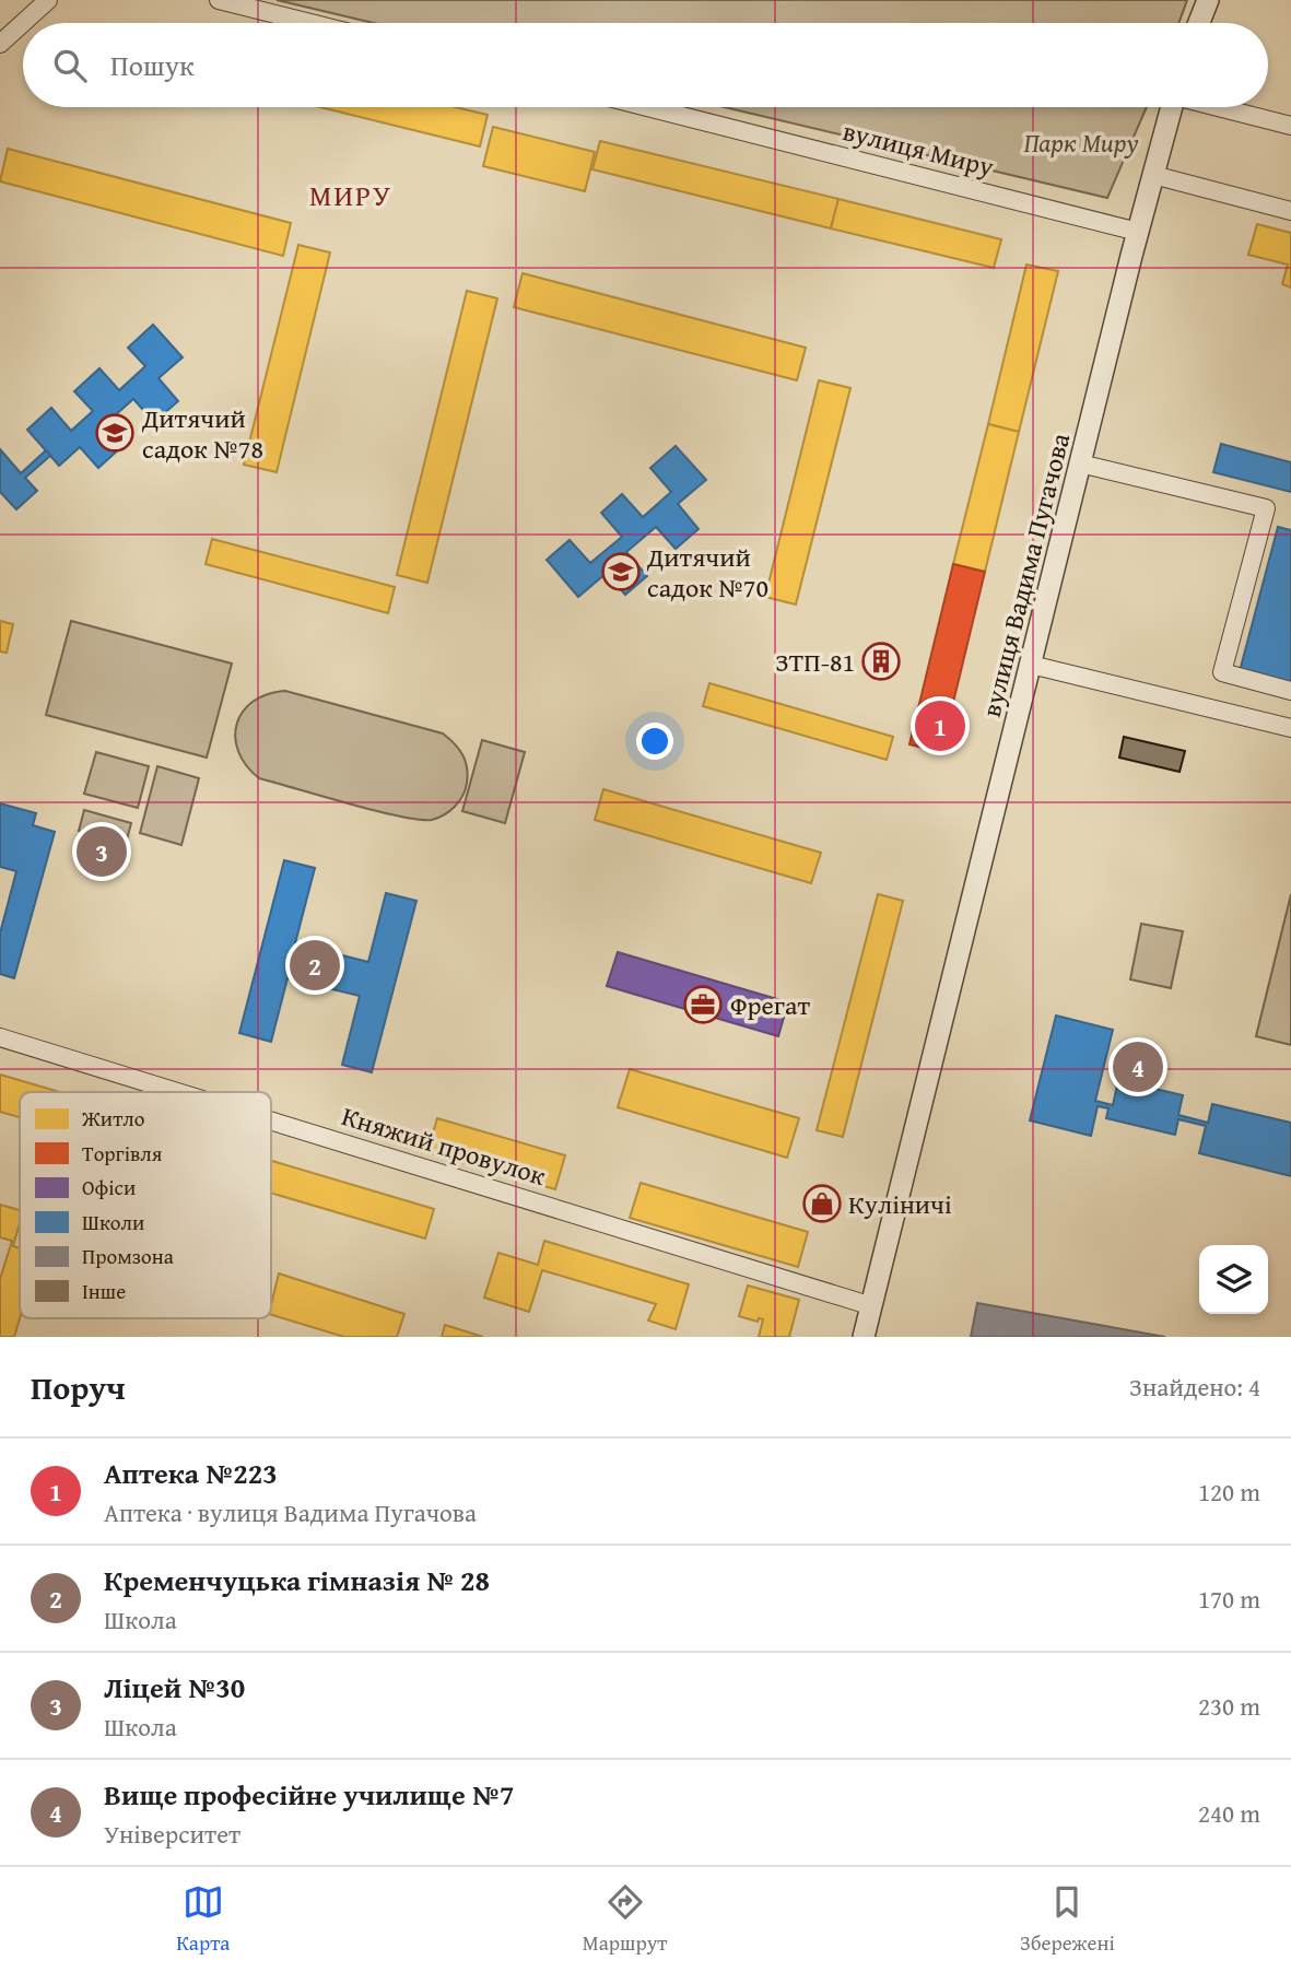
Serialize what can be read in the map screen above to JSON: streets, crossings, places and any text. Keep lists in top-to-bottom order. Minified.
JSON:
{"streets":{"street":["вулиця Миру","вулиця Вадима Пугачова","Княжий провулок"]},"crossings":[["вулиця Миру","вулиця Вадима Пугачова"],["вулиця Вадима Пугачова","Княжий провулок"]],"districts":["МИРУ"],"parks":["Парк Миру"],"places":{"school or university":["Дитячий садок №78","Дитячий садок №70"],"building":["ЗТП-81"],"office":["Фрегат"],"shop":["Куліничі"]},"legend":["Житло","Торгівля","Офіси","Школи","Промзона","Інше"],"page":{"search":"Пошук","pins":["1","3","2","4"],"heading":["Поруч","Знайдено: 4"],"list":[{"mark":"1","name":"Аптека №223","note":"Аптека · вулиця Вадима Пугачова","value":"120 m"},{"mark":"2","name":"Кременчуцька гімназія № 28","note":"Школа","value":"170 m"},{"mark":"3","name":"Ліцей №30","note":"Школа","value":"230 m"},{"mark":"4","name":"Вище професійне училище №7","note":"Університет","value":"240 m"}],"nav":["Карта","Маршрут","Збережені"]}}
